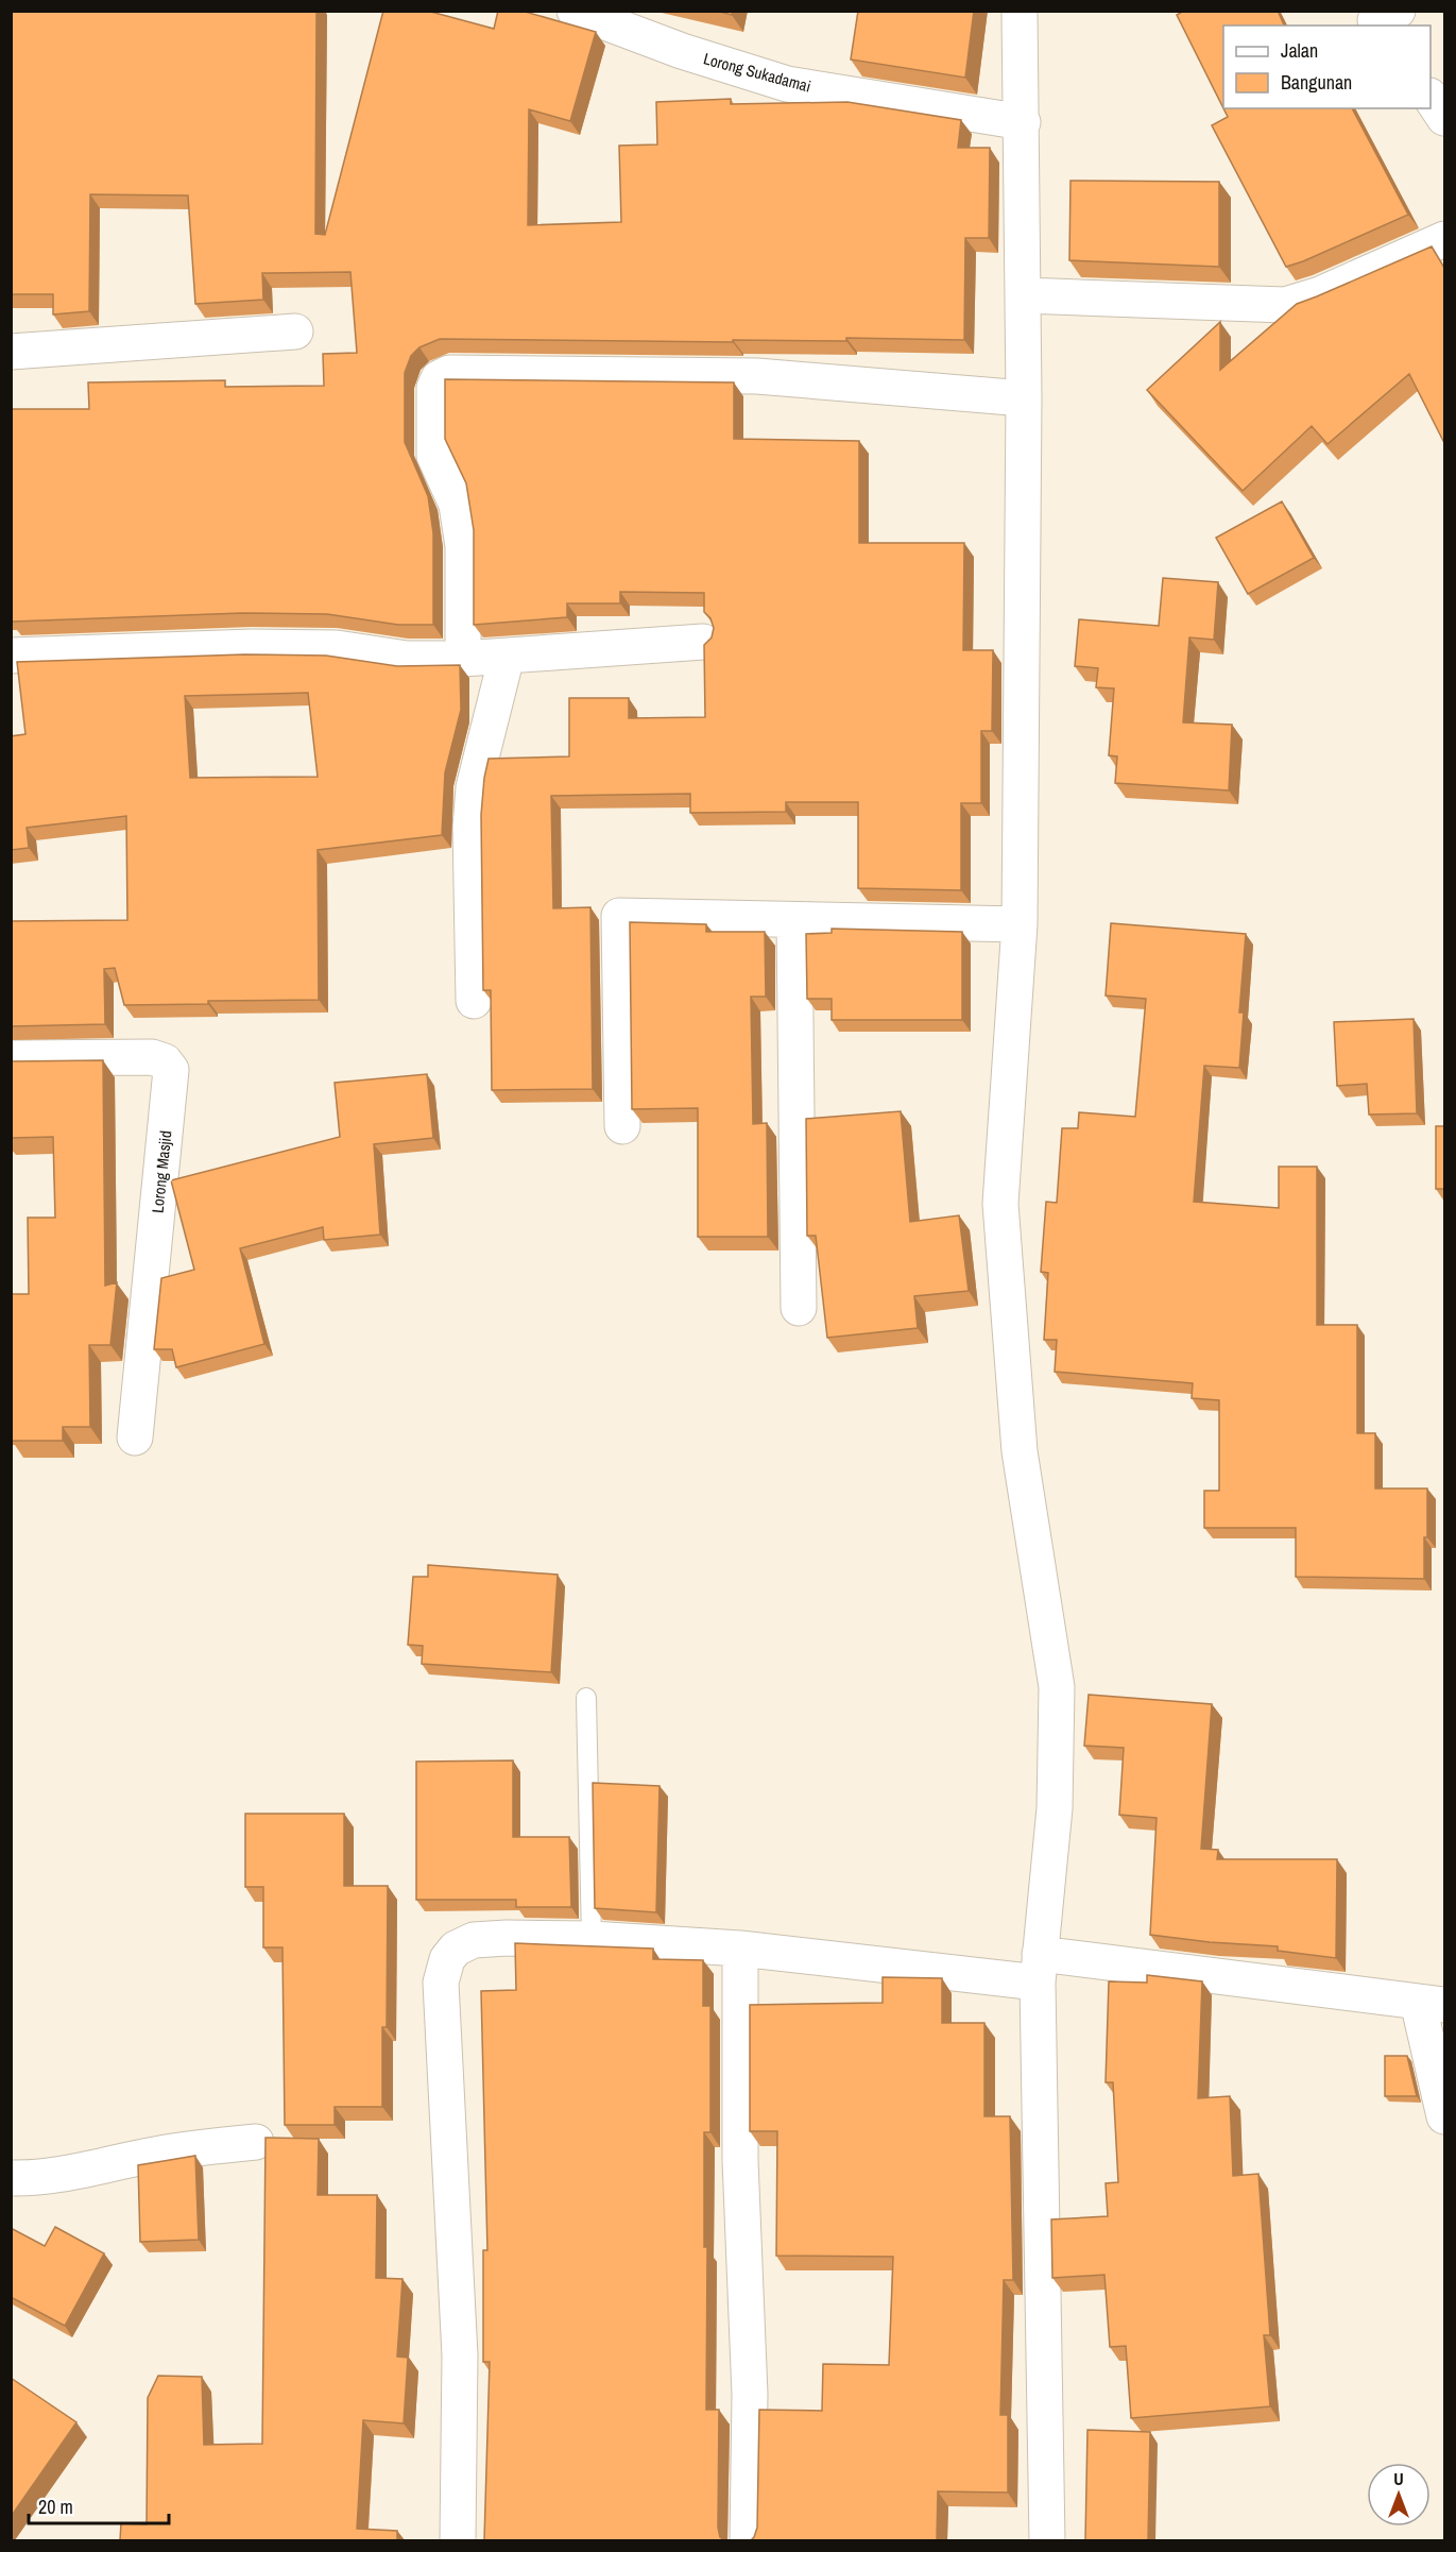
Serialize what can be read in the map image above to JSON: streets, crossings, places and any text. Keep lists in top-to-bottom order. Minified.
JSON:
{"streets":{"street":["Lorong Sukadamai","Lorong Masjid"]},"legend":["Jalan","Bangunan"],"scale_bar":"20 m","north":"top"}
